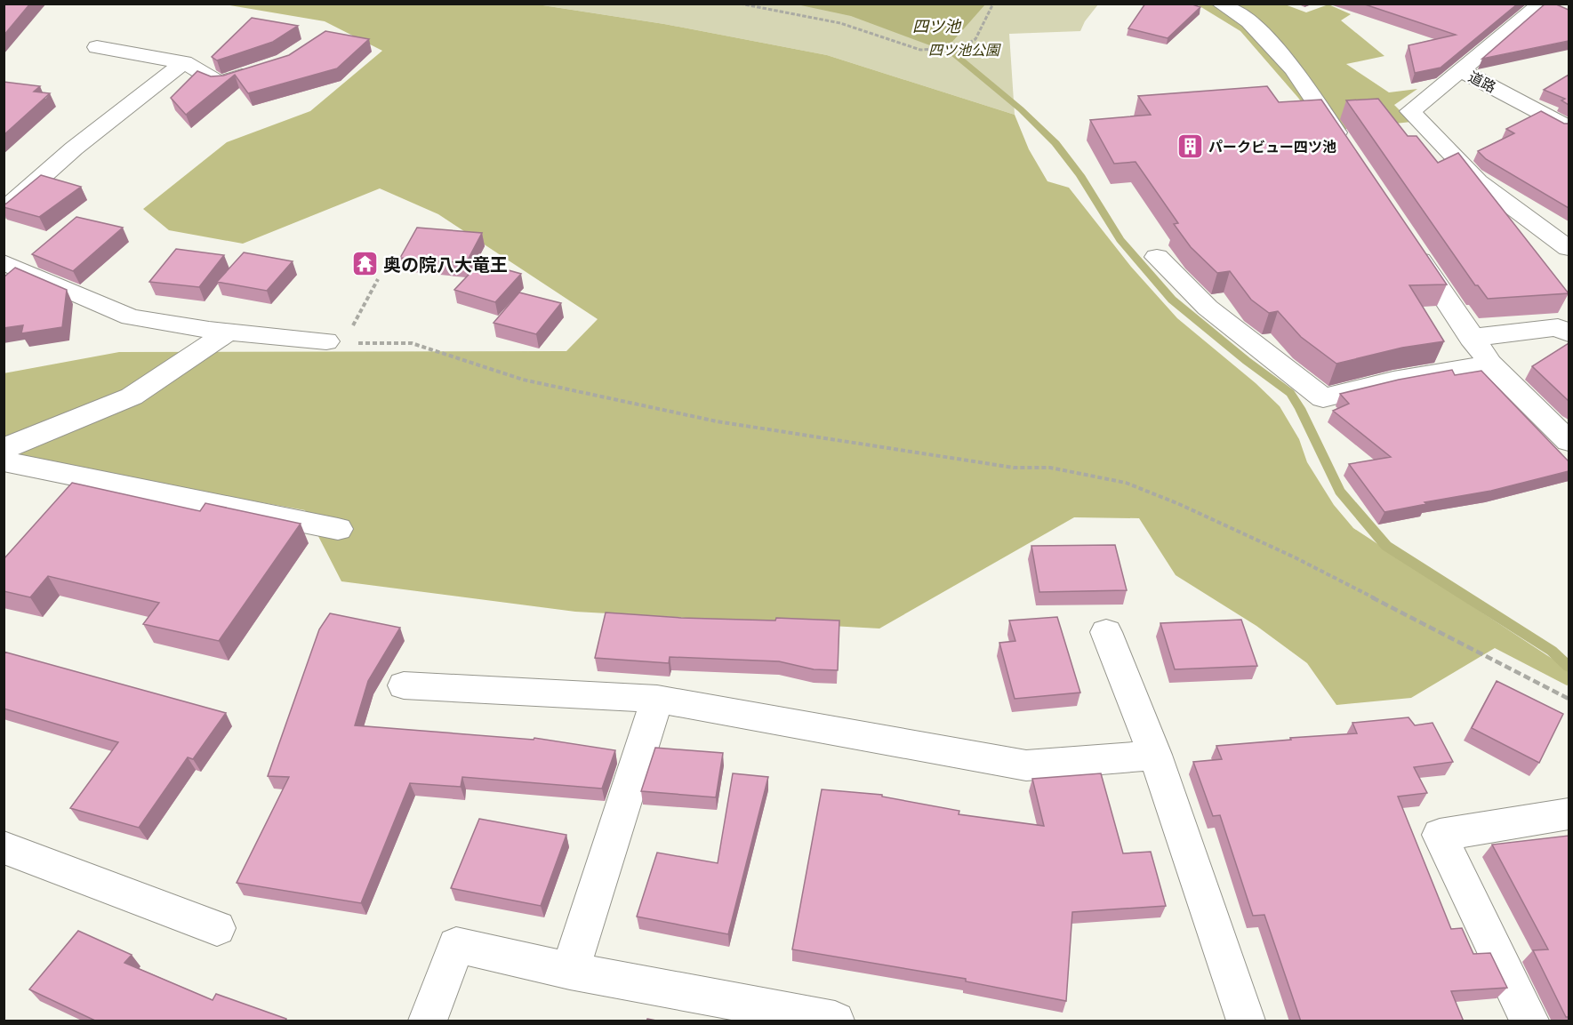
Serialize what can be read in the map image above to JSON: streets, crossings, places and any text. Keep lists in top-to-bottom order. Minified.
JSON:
{"streets":{"street":["道路"]},"water":["四ツ池"],"parks":["四ツ池公園"],"places":{"building":["パークビュー四ツ池"],"temple":["奥の院八大竜王"]}}
